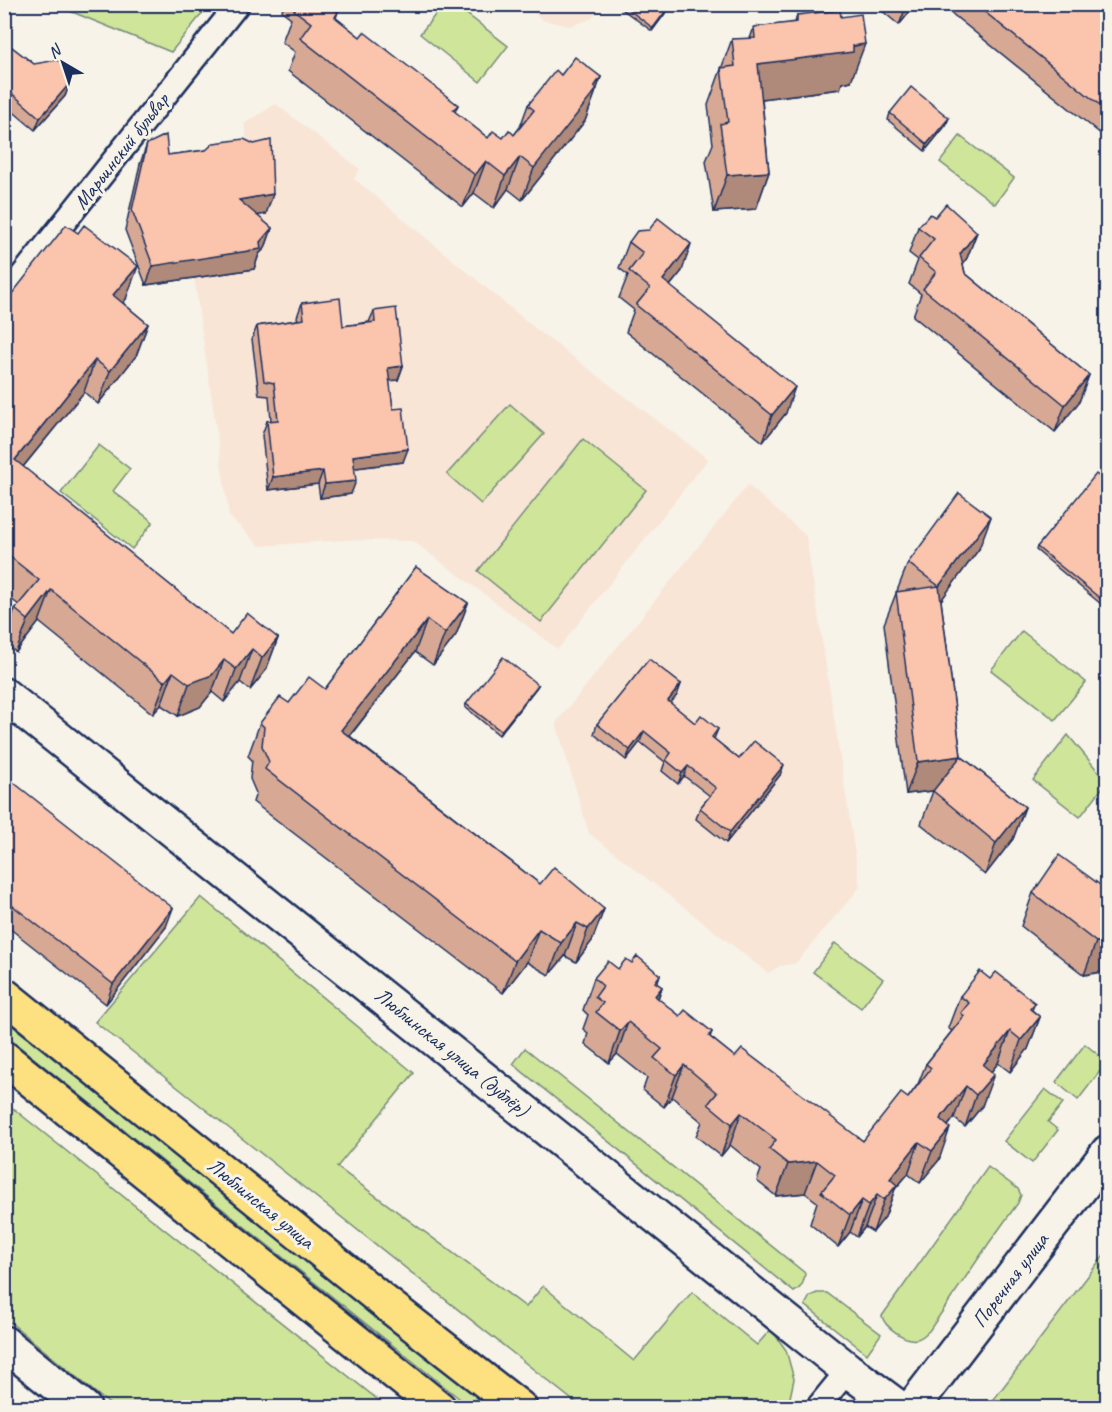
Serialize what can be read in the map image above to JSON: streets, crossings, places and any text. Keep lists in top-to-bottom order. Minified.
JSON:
{"streets":{"main road":["Люблинская улица"],"street":["Марьинский бульвар","Люблинская улица (дублёр)","Поречная улица"]},"north":"top left"}
